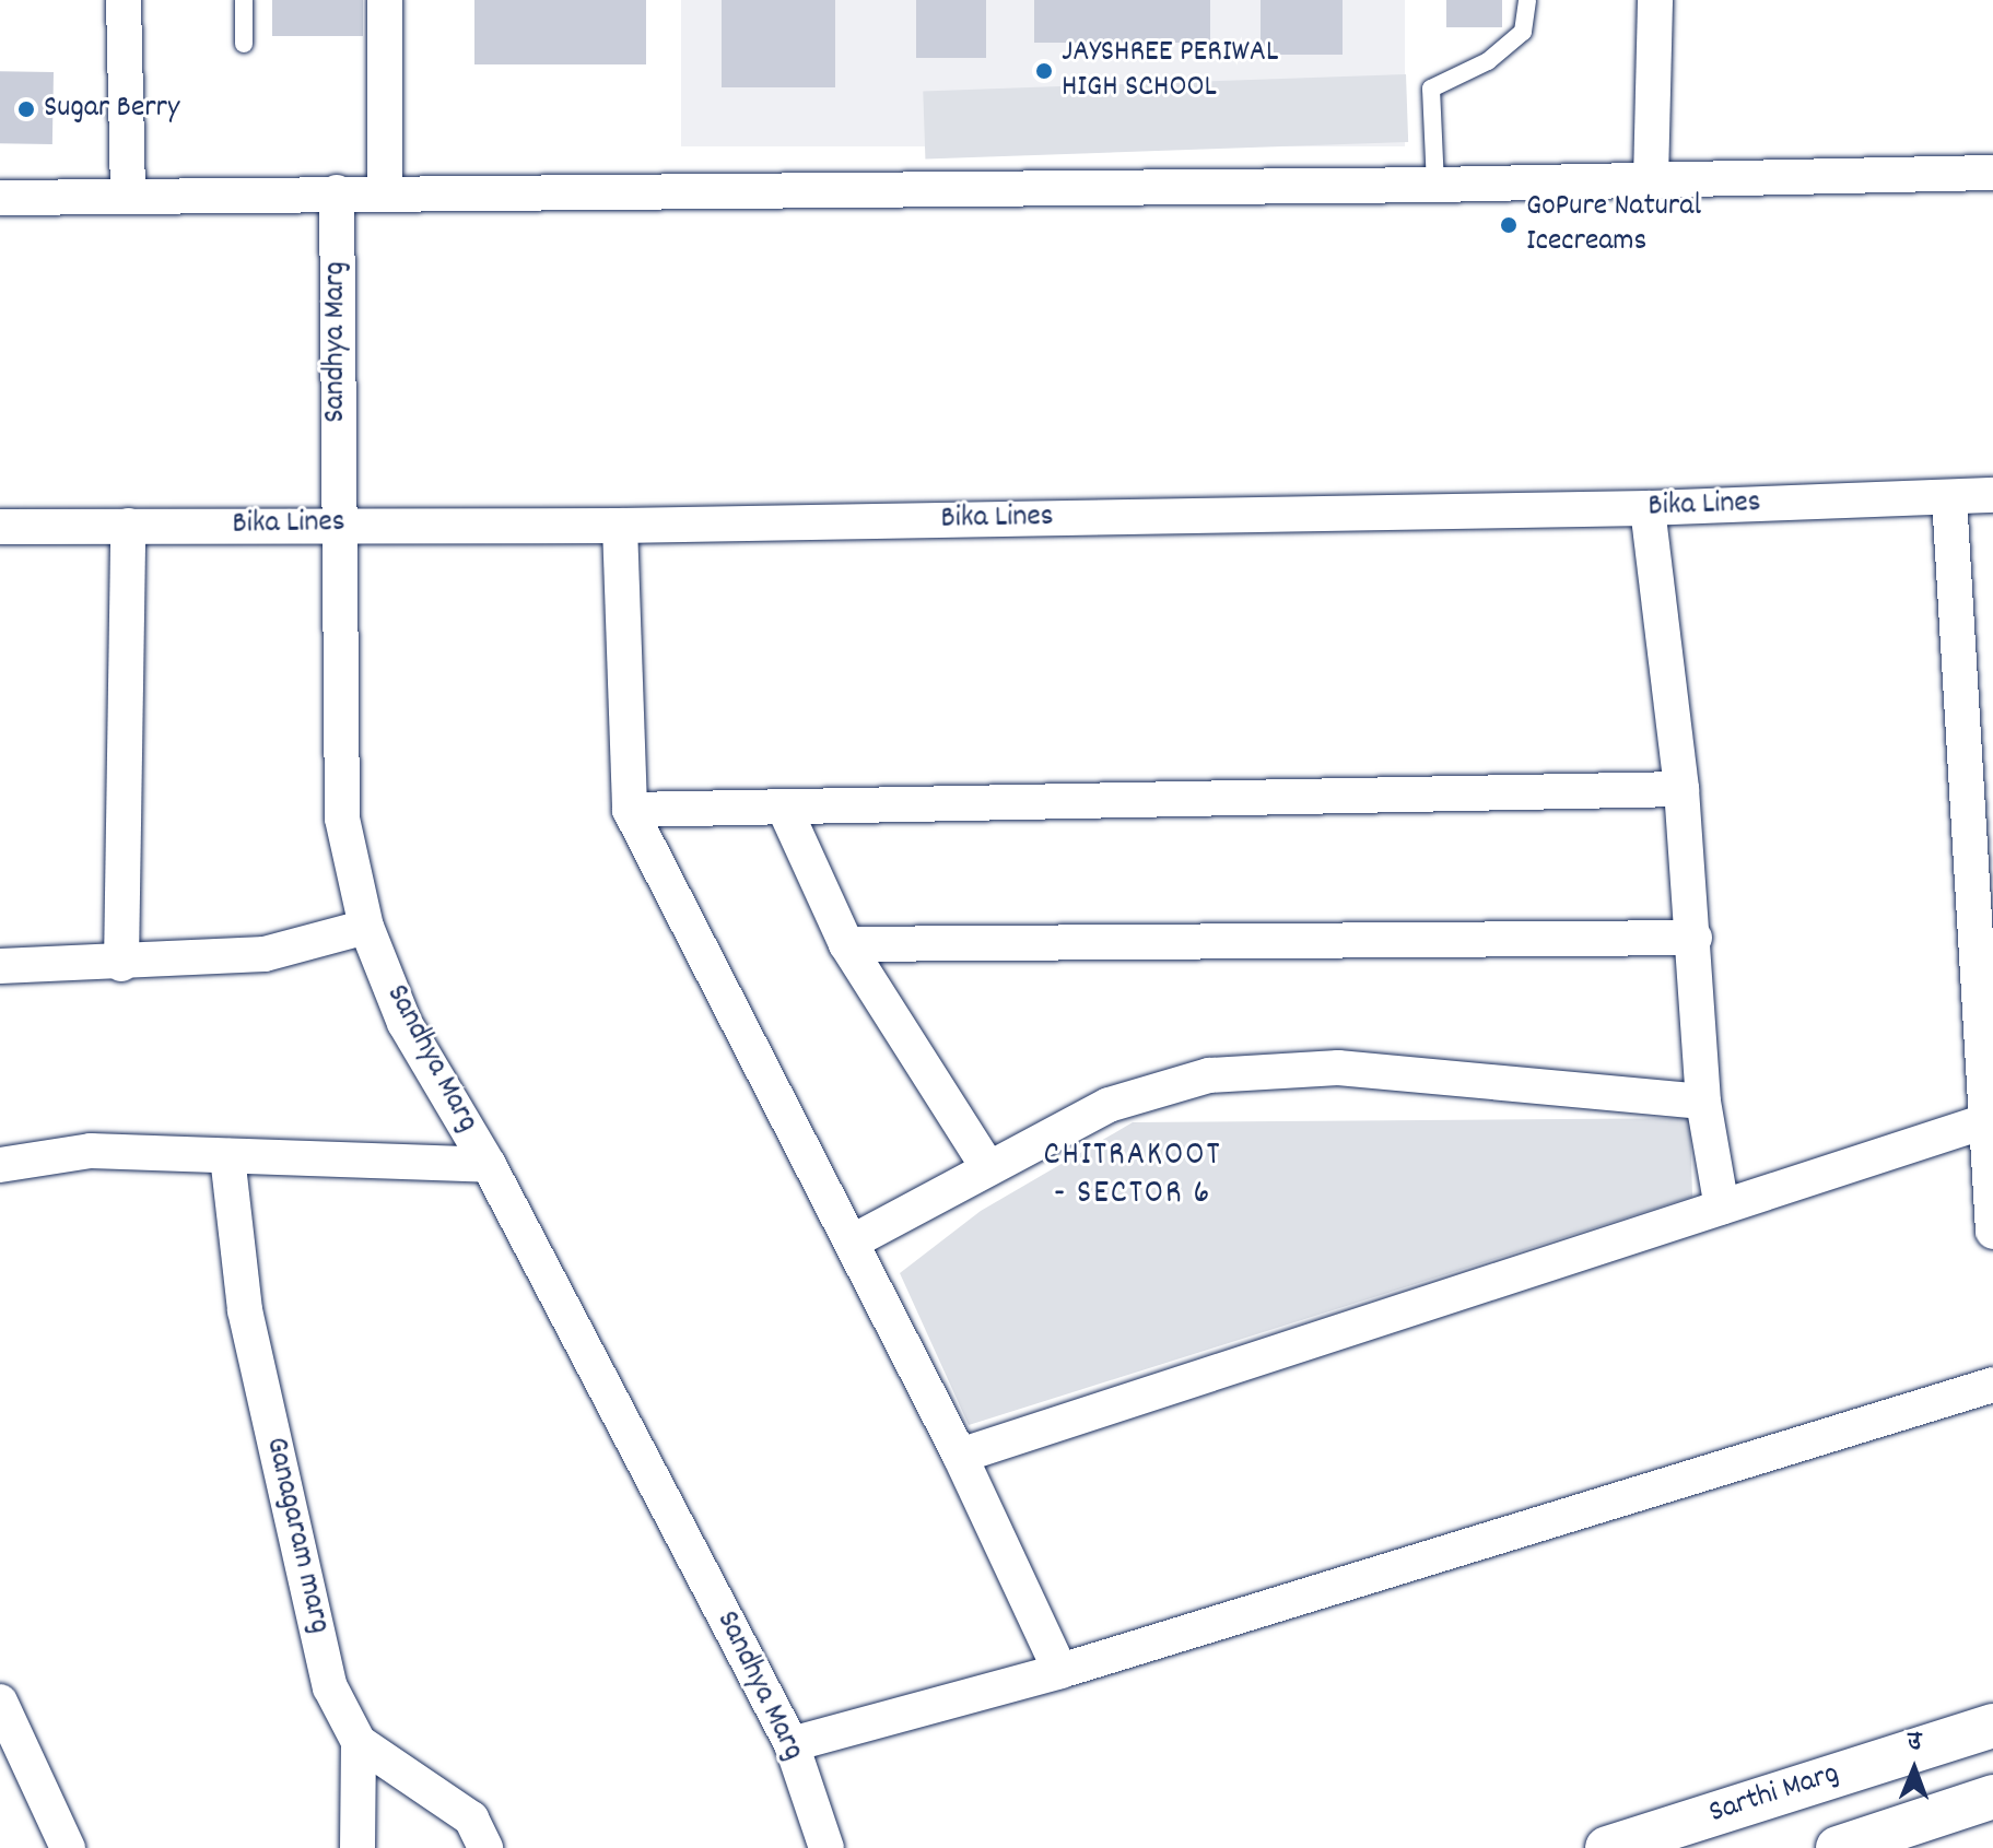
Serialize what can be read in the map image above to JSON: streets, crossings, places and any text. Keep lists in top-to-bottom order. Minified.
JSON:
{"streets":{"street":["Sandhya Marg","Bika Lines","Ganagaram marg","Sarthi Marg"]},"crossings":[["Sandhya Marg","Bika Lines"]],"districts":["CHITRAKOOT - SECTOR 6"],"places":["JAYSHREE PERIWAL HIGH SCHOOL","Sugar Berry","GoPure Natural Icecreams"],"north":"top"}
